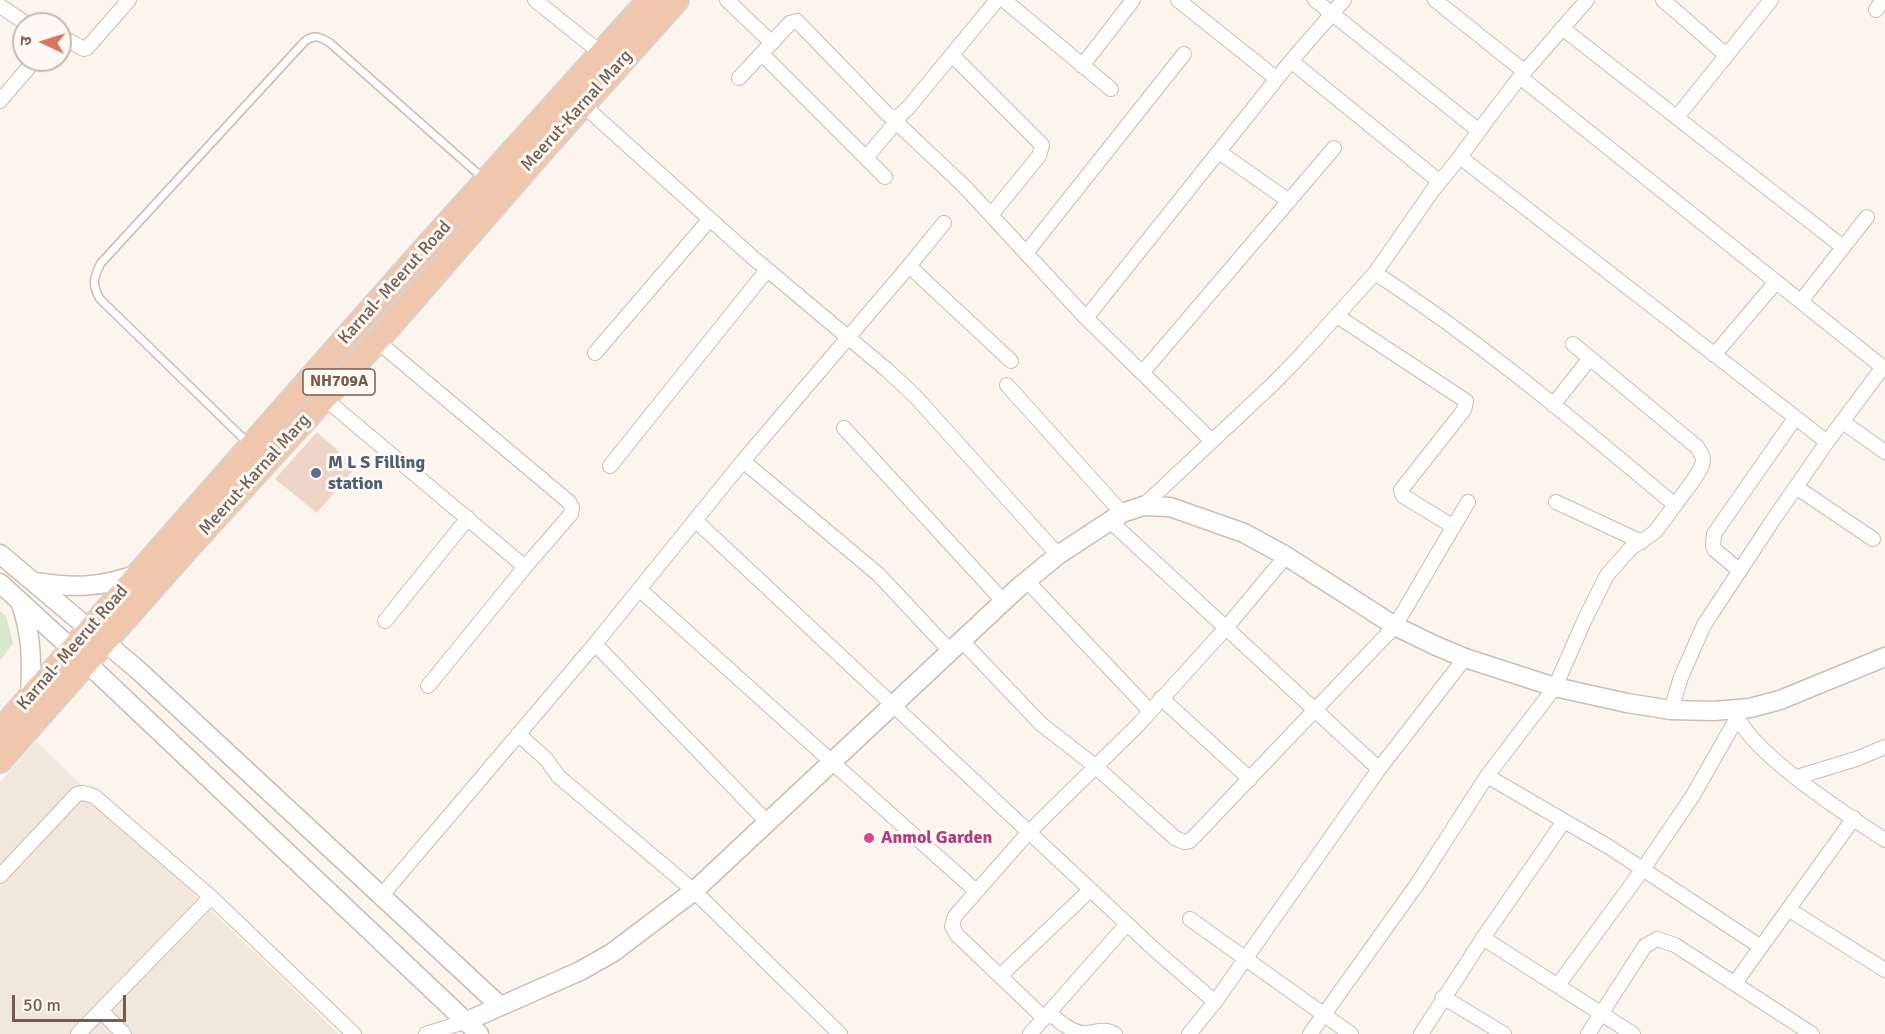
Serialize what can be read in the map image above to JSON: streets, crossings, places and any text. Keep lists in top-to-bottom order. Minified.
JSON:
{"streets":{"highway":["Meerut-Karnal Marg","Karnal- Meerut Road","NH709A"]},"crossings":[["Meerut-Karnal Marg","Karnal- Meerut Road"]],"places":["M L S Filling station","Anmol Garden"],"scale_bar":"50 m","north":"left"}
